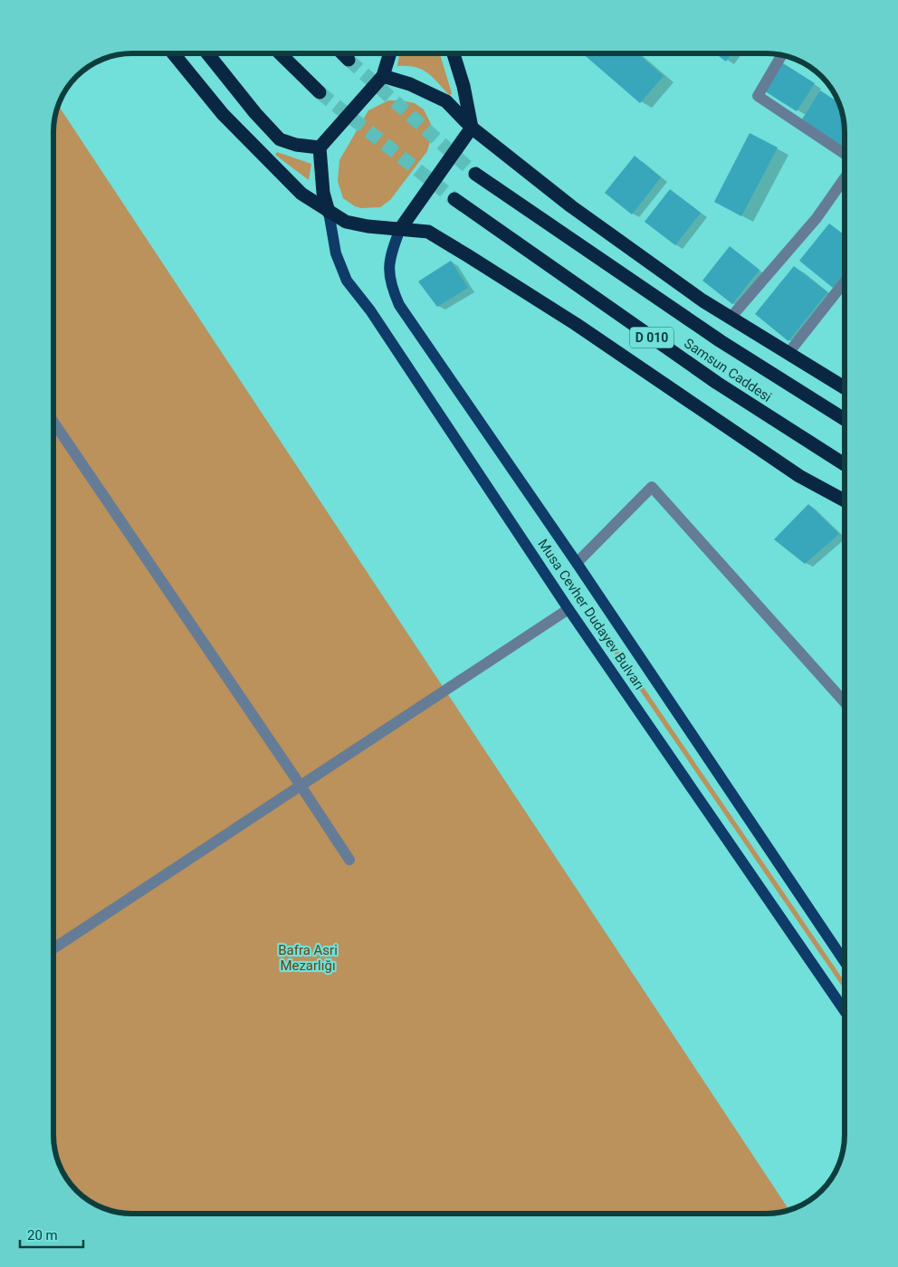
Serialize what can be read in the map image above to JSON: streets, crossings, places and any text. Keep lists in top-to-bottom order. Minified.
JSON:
{"streets":{"highway":["D 010","Samsun Caddesi"],"main road":["Musa Cevher Dudayev Bulvarı"]},"parks":["Bafra Asri Mezarlığı"],"scale_bar":"20 m"}
